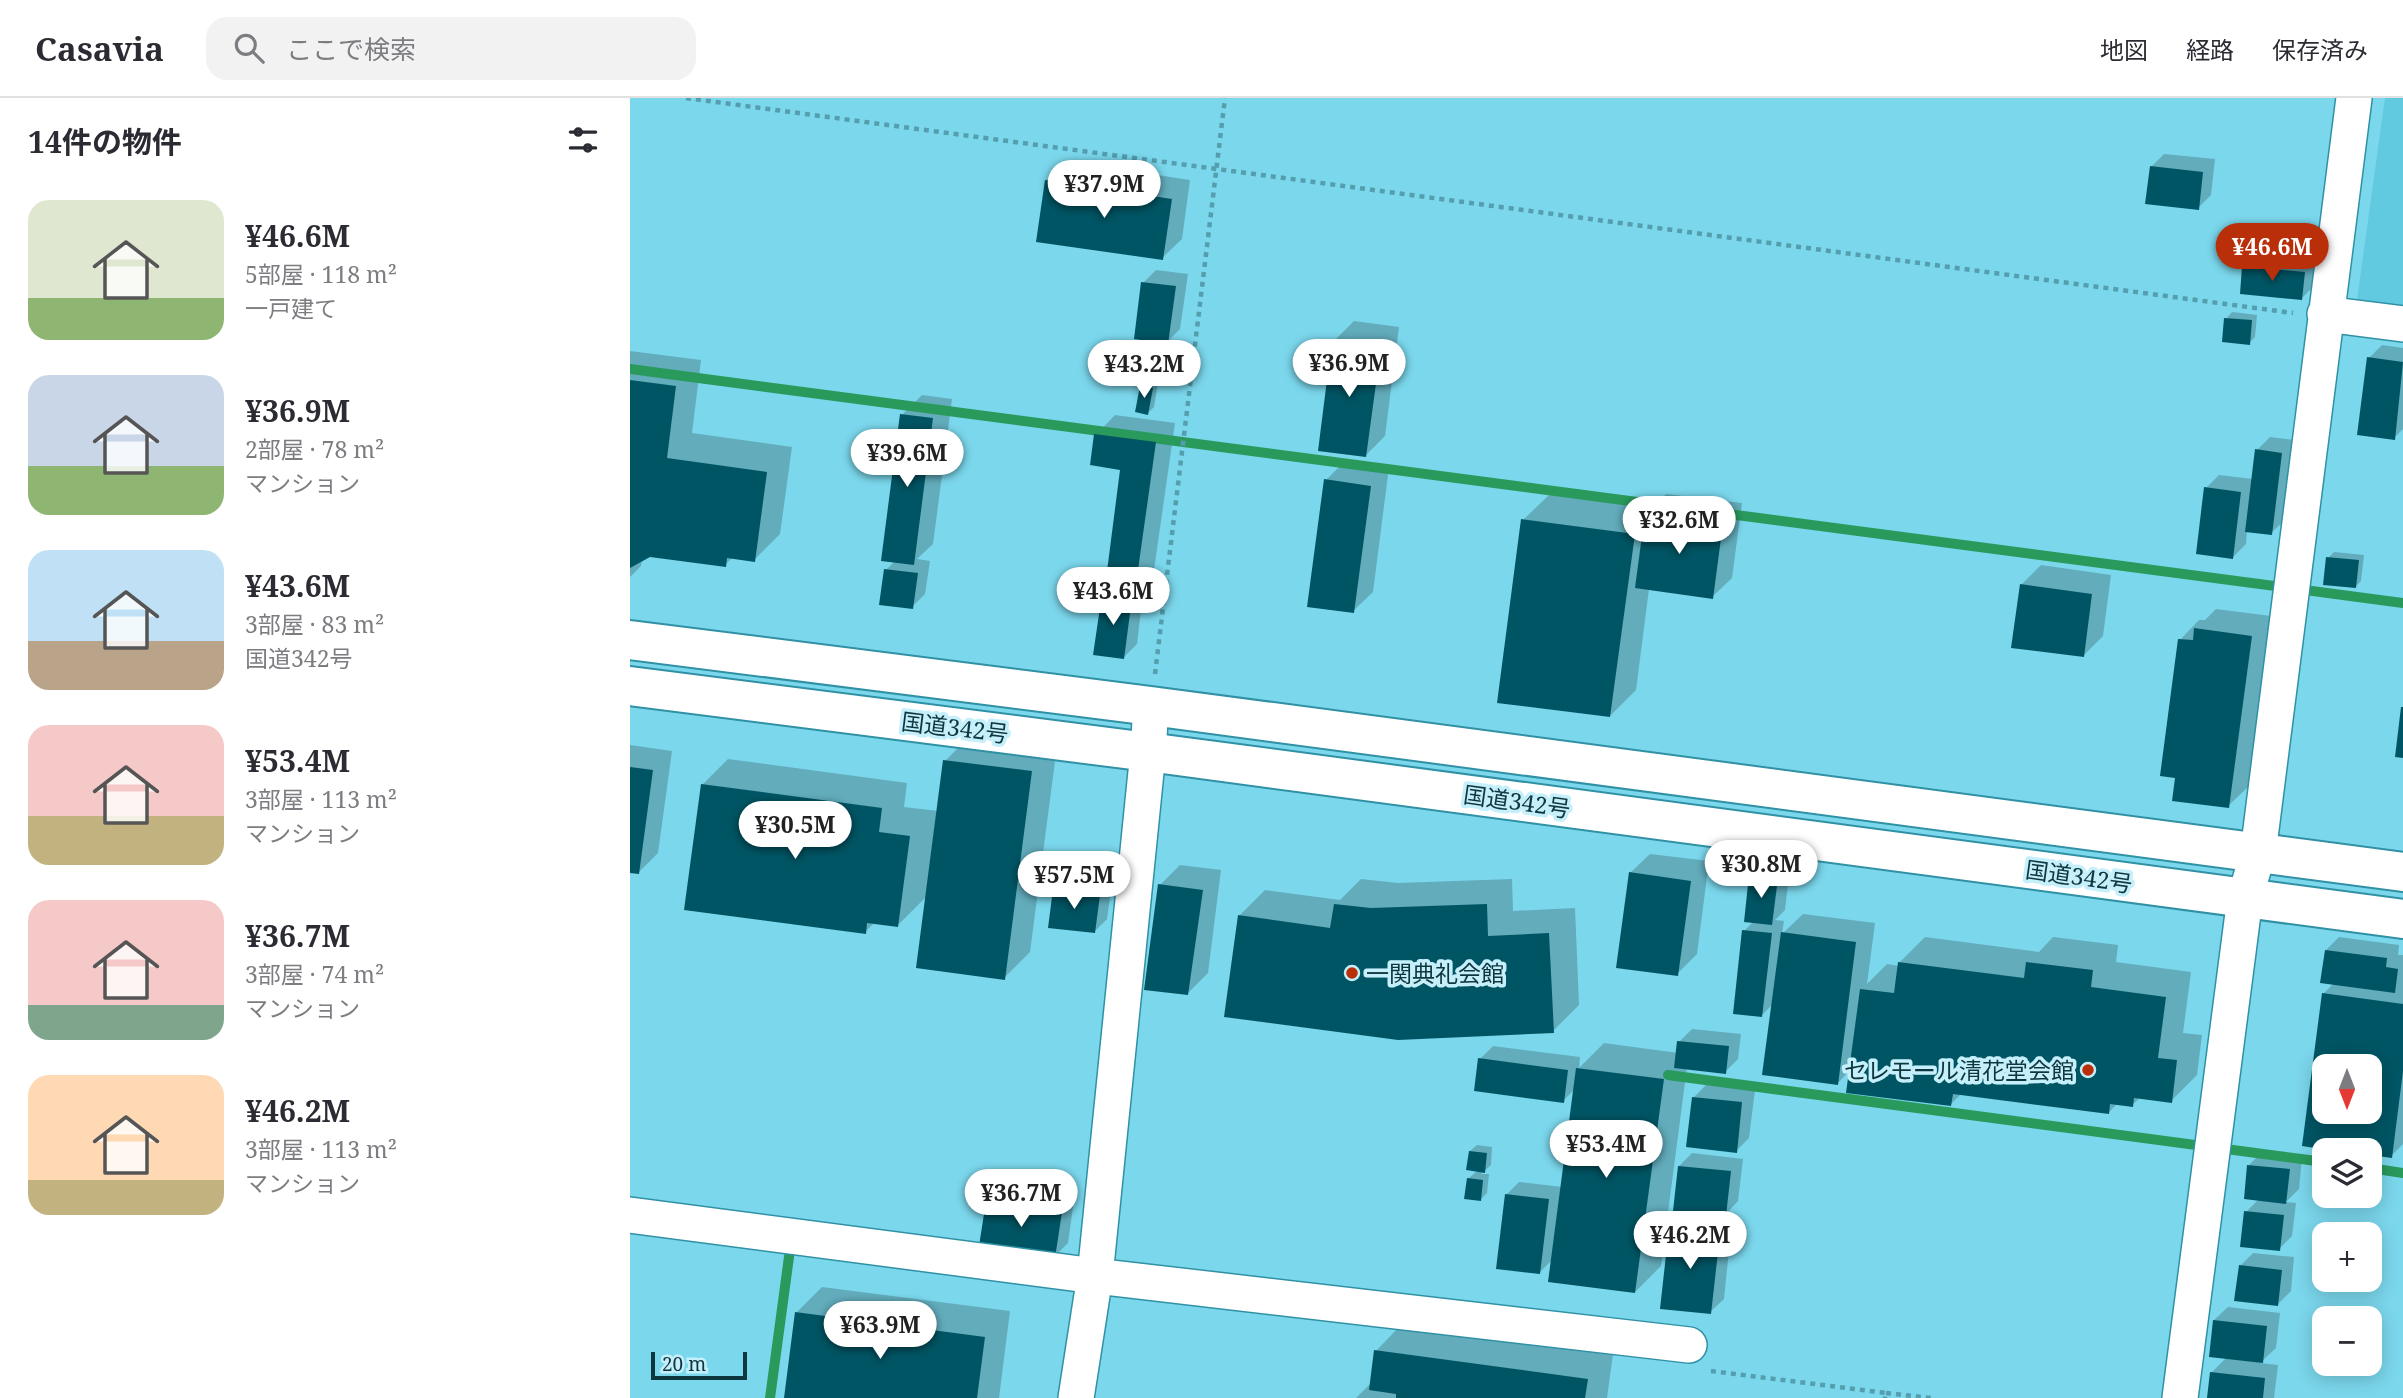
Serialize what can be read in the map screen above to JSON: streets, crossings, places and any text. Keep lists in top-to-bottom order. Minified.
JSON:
{"streets":{"highway":["国道342号"]},"places":["一関典礼会館","セレモール清花堂会館"],"scale_bar":"20 m","north":"bottom","page":{"header":"Casavia","search":"ここで検索","nav":["地図","経路","保存済み"],"heading":"14件の物件","price":["¥37.9M","¥46.6M","¥36.9M","¥43.2M","¥39.6M","¥32.6M","¥43.6M","¥30.5M","¥30.8M","¥57.5M","¥53.4M","¥36.7M","¥46.2M","¥63.9M"],"list":[{"name":"¥46.6M","note":"5部屋 · 118 m² · 一戸建て"},{"name":"¥36.9M","note":"2部屋 · 78 m² · マンション"},{"name":"¥43.6M","note":"3部屋 · 83 m² · 国道342号"},{"name":"¥53.4M","note":"3部屋 · 113 m² · マンション"},{"name":"¥36.7M","note":"3部屋 · 74 m² · マンション"},{"name":"¥46.2M","note":"3部屋 · 113 m² · マンション"}],"map_buttons":["+","−"],"scale":"20 m"}}
